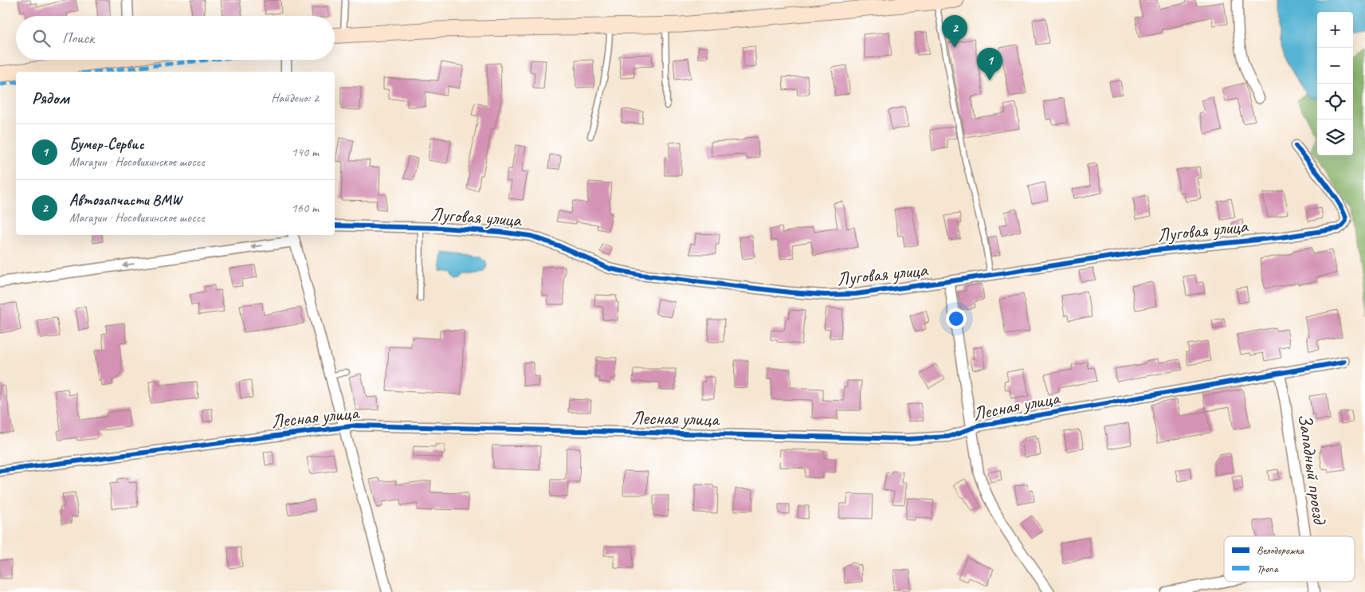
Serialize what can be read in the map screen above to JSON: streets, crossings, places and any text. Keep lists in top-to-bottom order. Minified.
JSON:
{"streets":{"street":["Луговая улица","Лесная улица","Западный проезд"]},"crossings":[["Лесная улица","Западный проезд"]],"legend":["Велодорожка","Тропа"],"page":{"map_buttons":["+","−"],"pins":["2","1"],"search":"Поиск","heading":["Рядом","Найдено: 2"],"list":[{"mark":"1","name":"Бумер-Сервис","note":"Магазин · Носовихинское шоссе","value":"140 m"},{"mark":"2","name":"Автозапчасти BMW","note":"Магазин · Носовихинское шоссе","value":"160 m"}]}}
